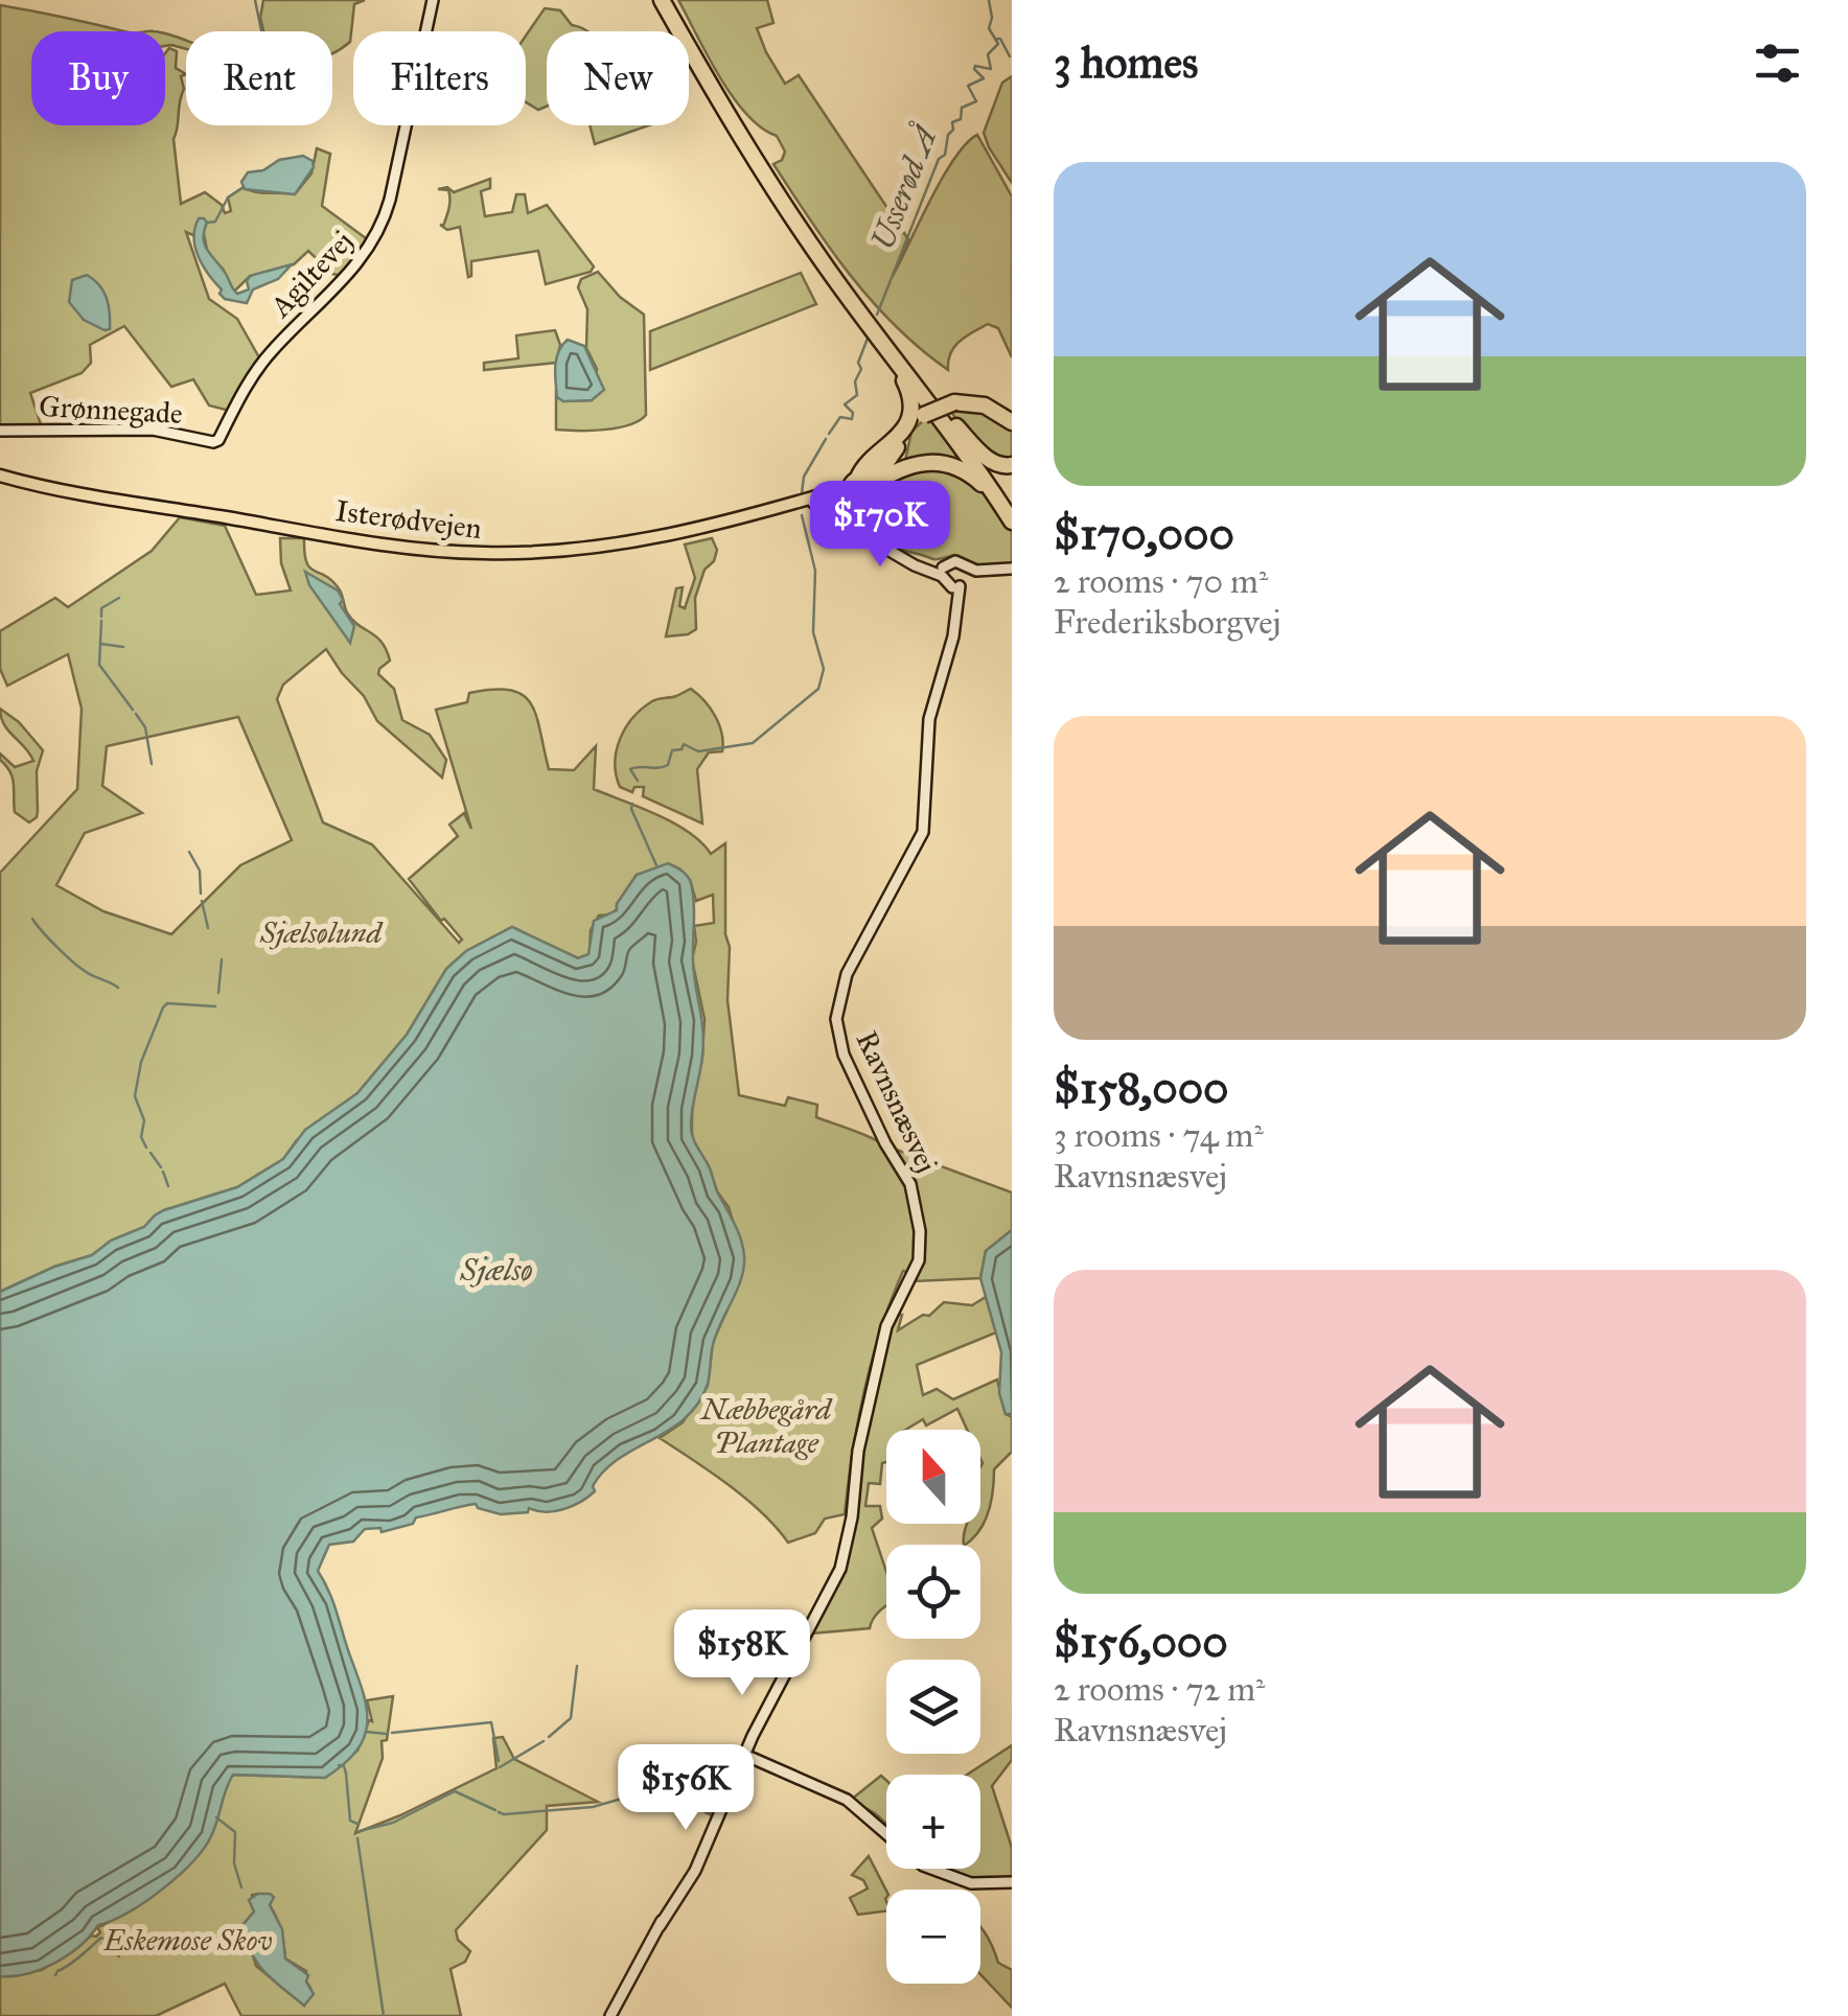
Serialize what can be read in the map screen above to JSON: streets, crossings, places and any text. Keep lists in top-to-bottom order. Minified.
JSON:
{"streets":{"main road":["Agiltevej","Grønnegade","Isterødvejen","Ravnsnæsvej"]},"crossings":[["Agiltevej","Grønnegade"]],"water":["Usserød Å","Sjælsø"],"parks":["Sjælsølund","Næbbegård Plantage","Eskemose Skov"],"north":"top","page":{"heading":"3 homes","chip":["Buy","Rent","Filters","New"],"list":[{"name":"$170,000","note":"2 rooms · 70 m² · Frederiksborgvej"},{"name":"$158,000","note":"3 rooms · 74 m² · Ravnsnæsvej"},{"name":"$156,000","note":"2 rooms · 72 m² · Ravnsnæsvej"}],"price":["$170K","$158K","$156K"],"map_buttons":["+","−"]}}
